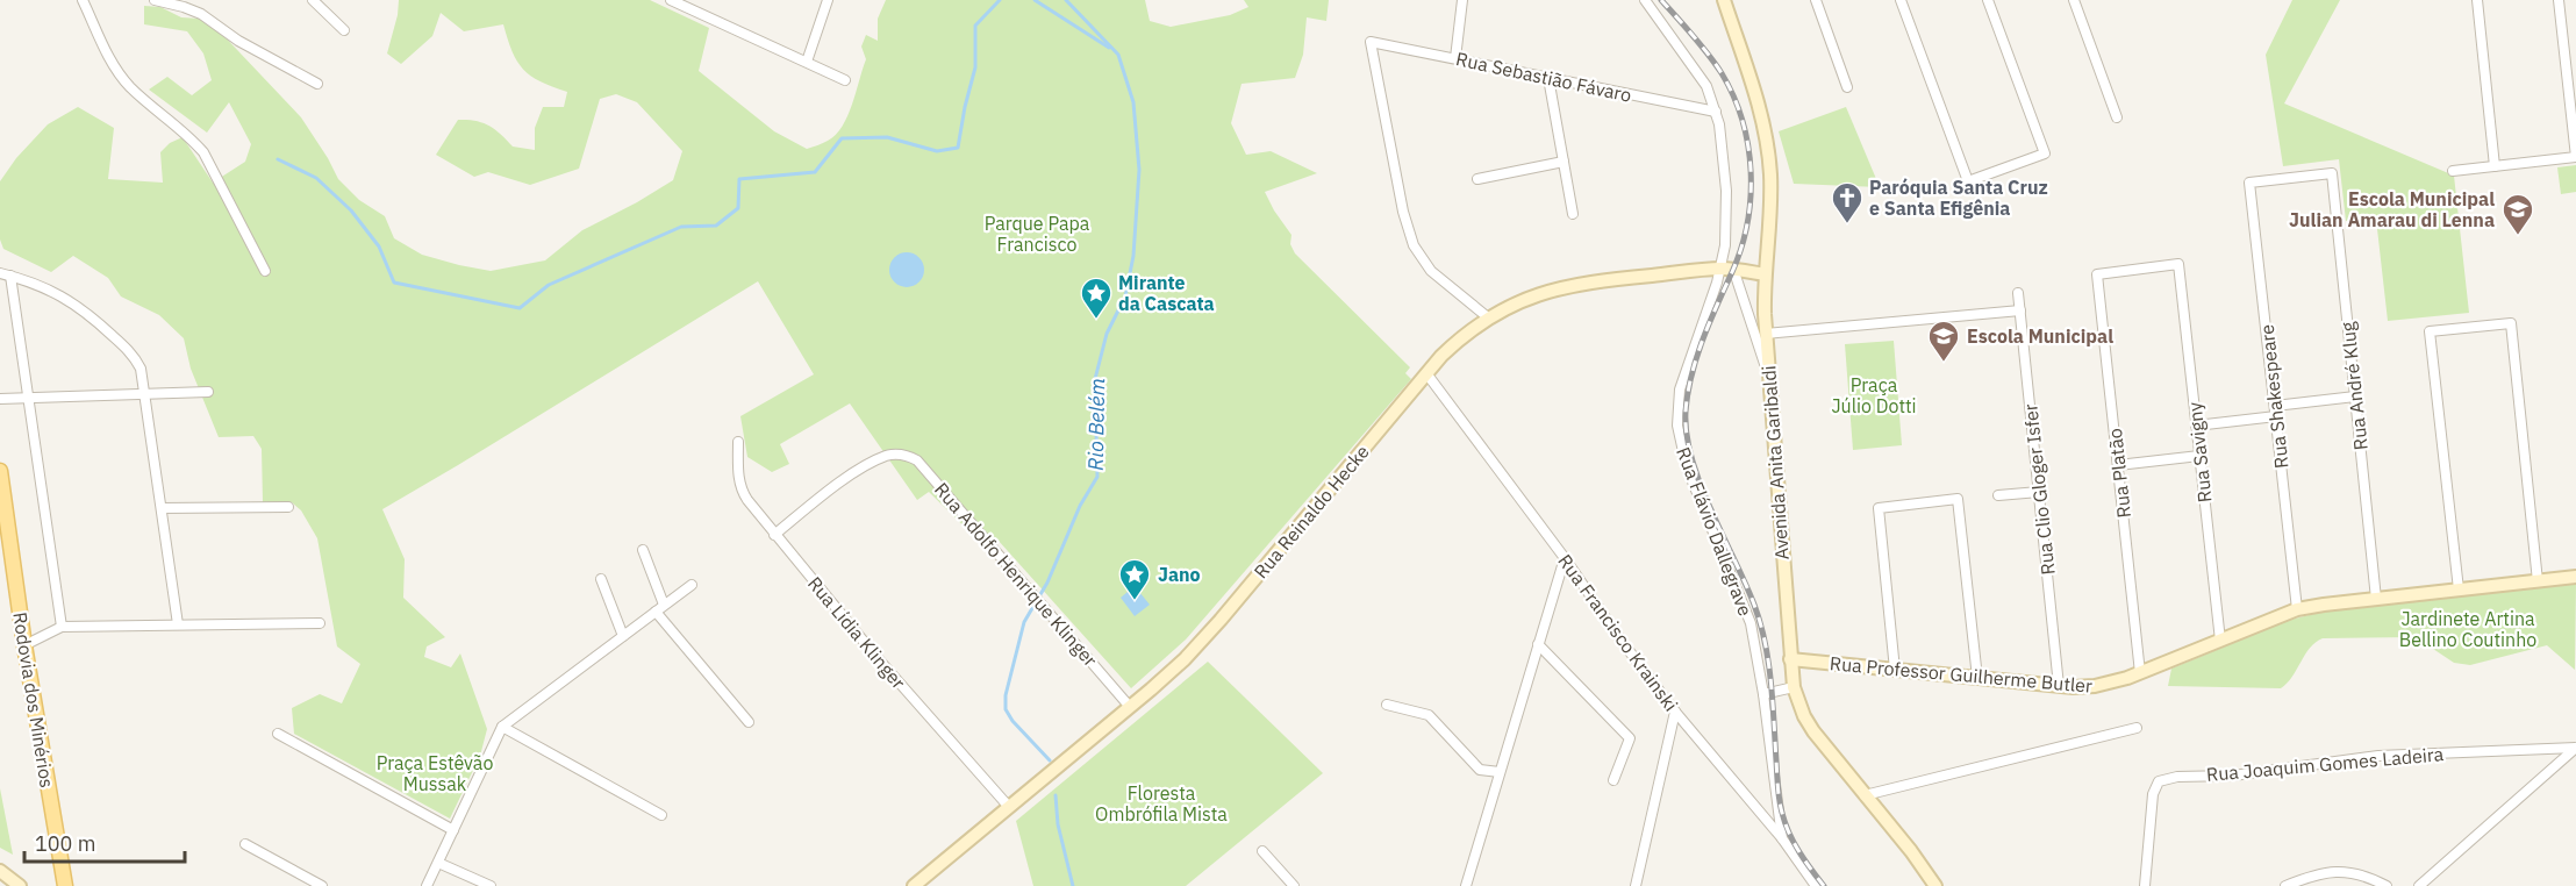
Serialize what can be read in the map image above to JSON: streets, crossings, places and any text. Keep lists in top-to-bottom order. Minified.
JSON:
{"streets":{"main road":["Avenida Anita Garibaldi","Rua Reinaldo Hecke","Rua Professor Guilherme Butler","Rodovia dos Minérios"],"street":["Rua Sebastião Fávaro","Rua André Klug","Rua Shakespeare","Rua Savigny","Rua Platão","Rua Clio Gloger Isfer","Rua Flávio Dallegrave","Rua Adolfo Henrique Klinger","Rua Lídia Klinger","Rua Francisco Krainski","Rua Joaquim Gomes Ladeira"]},"crossings":[["Rua Sebastião Fávaro","Rua Reinaldo Hecke"],["Rua Sebastião Fávaro","Rua Flávio Dallegrave"],["Rua André Klug","Rua Shakespeare"],["Rua André Klug","Rua Professor Guilherme Butler"],["Rua Shakespeare","Rua Professor Guilherme Butler"],["Rua Savigny","Rua Platão"],["Rua Savigny","Rua Professor Guilherme Butler"],["Avenida Anita Garibaldi","Rua Reinaldo Hecke"],["Avenida Anita Garibaldi","Rua Professor Guilherme Butler"],["Rua Platão","Rua Professor Guilherme Butler"],["Rua Clio Gloger Isfer","Rua Professor Guilherme Butler"],["Rua Reinaldo Hecke","Rua Flávio Dallegrave"],["Rua Reinaldo Hecke","Rua Adolfo Henrique Klinger"],["Rua Reinaldo Hecke","Rua Lídia Klinger"],["Rua Reinaldo Hecke","Rua Francisco Krainski"],["Rua Flávio Dallegrave","Rua Francisco Krainski"],["Rua Adolfo Henrique Klinger","Rua Lídia Klinger"]],"water":["Rio Belém"],"parks":["Parque Papa Francisco","Praça Júlio Dotti","Jardinete Artina Bellino Coutinho","Praça Estêvão Mussak","Floresta Ombrófila Mista"],"places":{"church":["Paróquia Santa Cruz e Santa Efigênia"],"school or university":["Escola Municipal Julian Amarau di Lenna","Escola Municipal"],"place":["Mirante da Cascata","Jano"]},"scale_bar":"100 m"}
